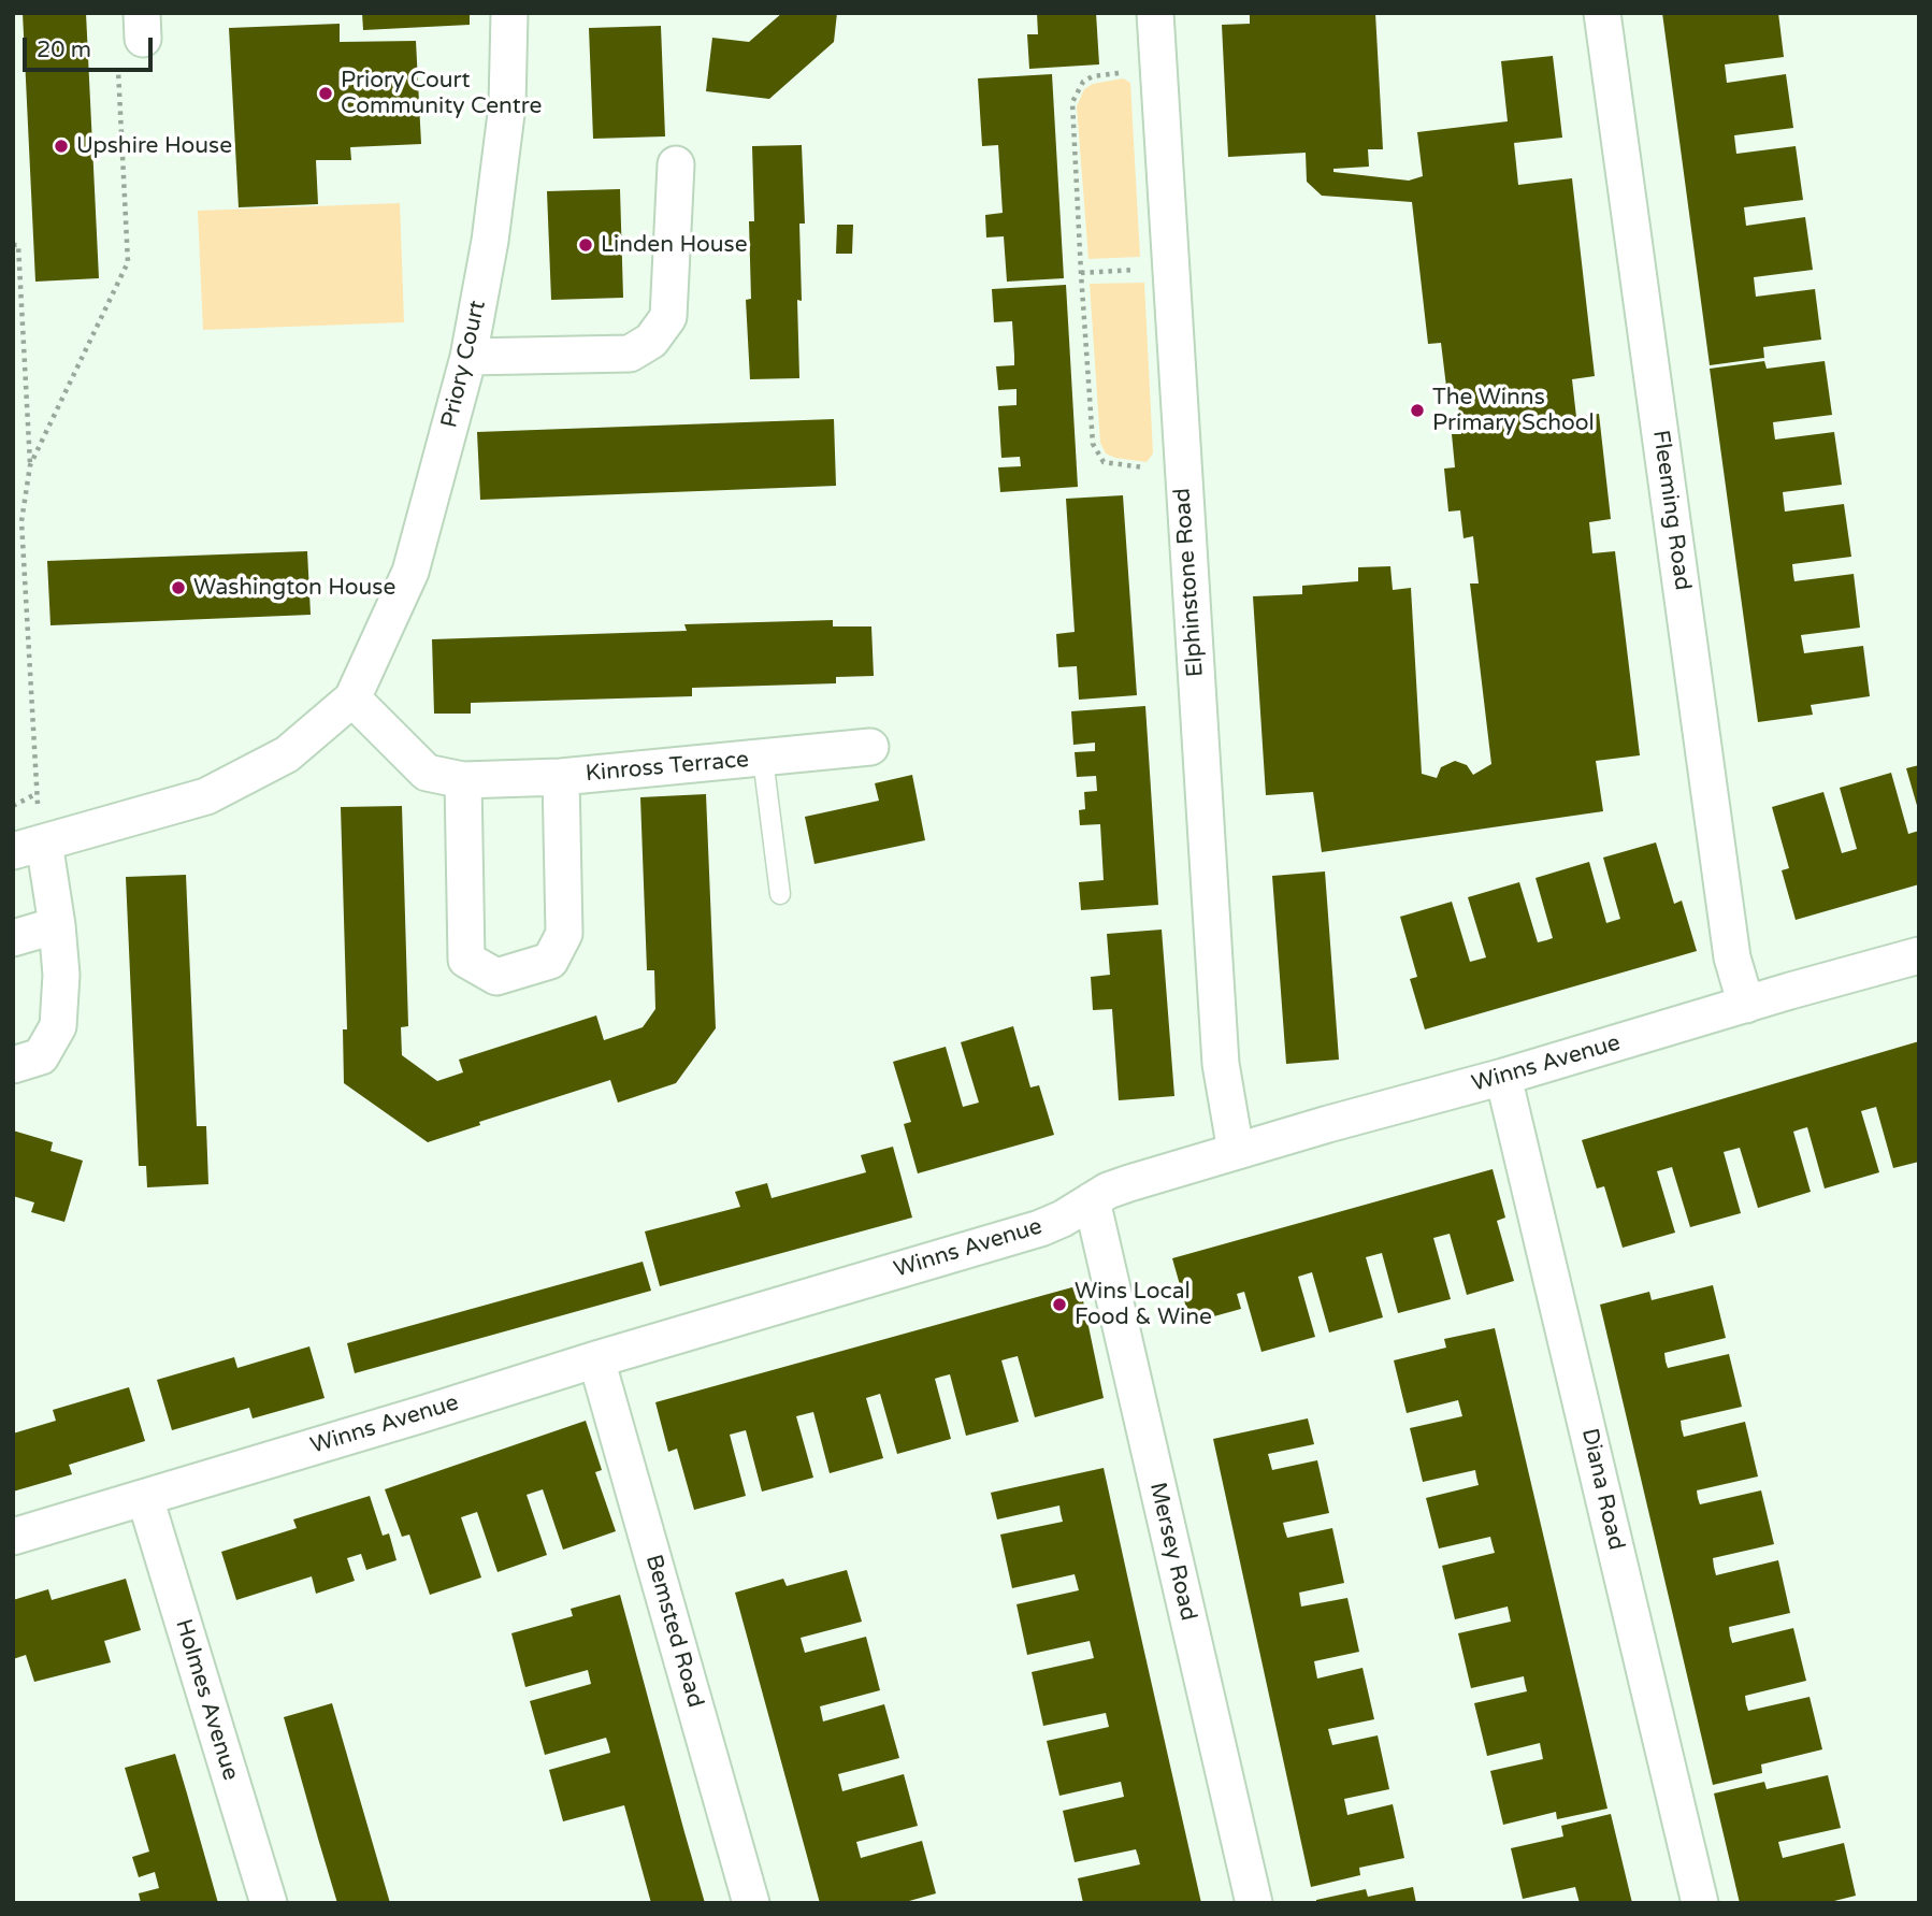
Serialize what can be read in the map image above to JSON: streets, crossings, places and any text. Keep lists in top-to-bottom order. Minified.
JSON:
{"streets":{"street":["Priory Court","Fleeming Road","Elphinstone Road","Kinross Terrace","Winns Avenue","Diana Road","Mersey Road","Bemsted Road","Holmes Avenue"]},"crossings":[["Fleeming Road","Winns Avenue"],["Elphinstone Road","Winns Avenue"],["Winns Avenue","Diana Road"],["Winns Avenue","Mersey Road"],["Winns Avenue","Bemsted Road"],["Winns Avenue","Holmes Avenue"]],"places":["Priory Court Community Centre","Upshire House","Linden House","The Winns Primary School","Washington House","Wins Local Food & Wine"],"scale_bar":"20 m"}
